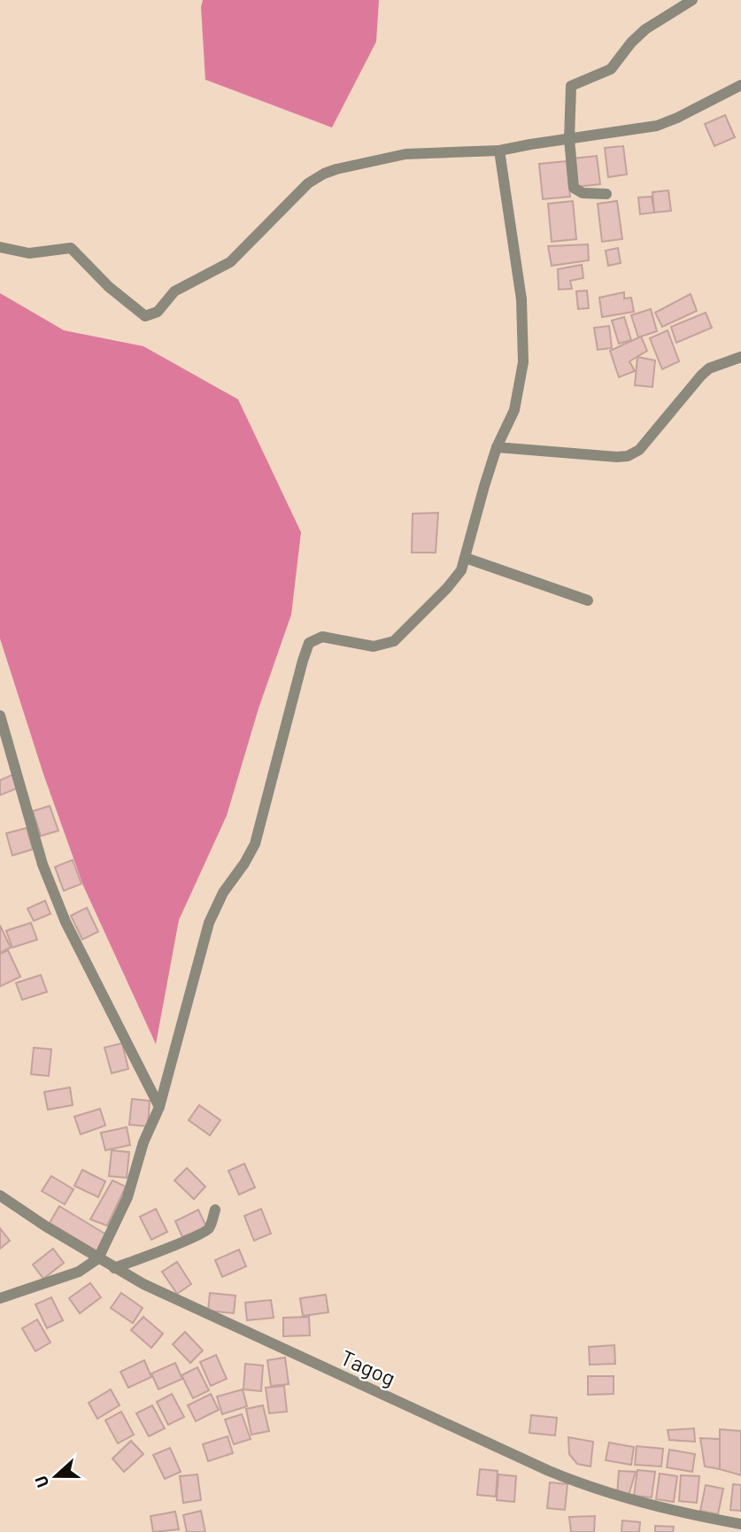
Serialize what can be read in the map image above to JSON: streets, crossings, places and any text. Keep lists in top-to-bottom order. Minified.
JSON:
{"streets":{"street":["Tagog"]},"north":"left"}
